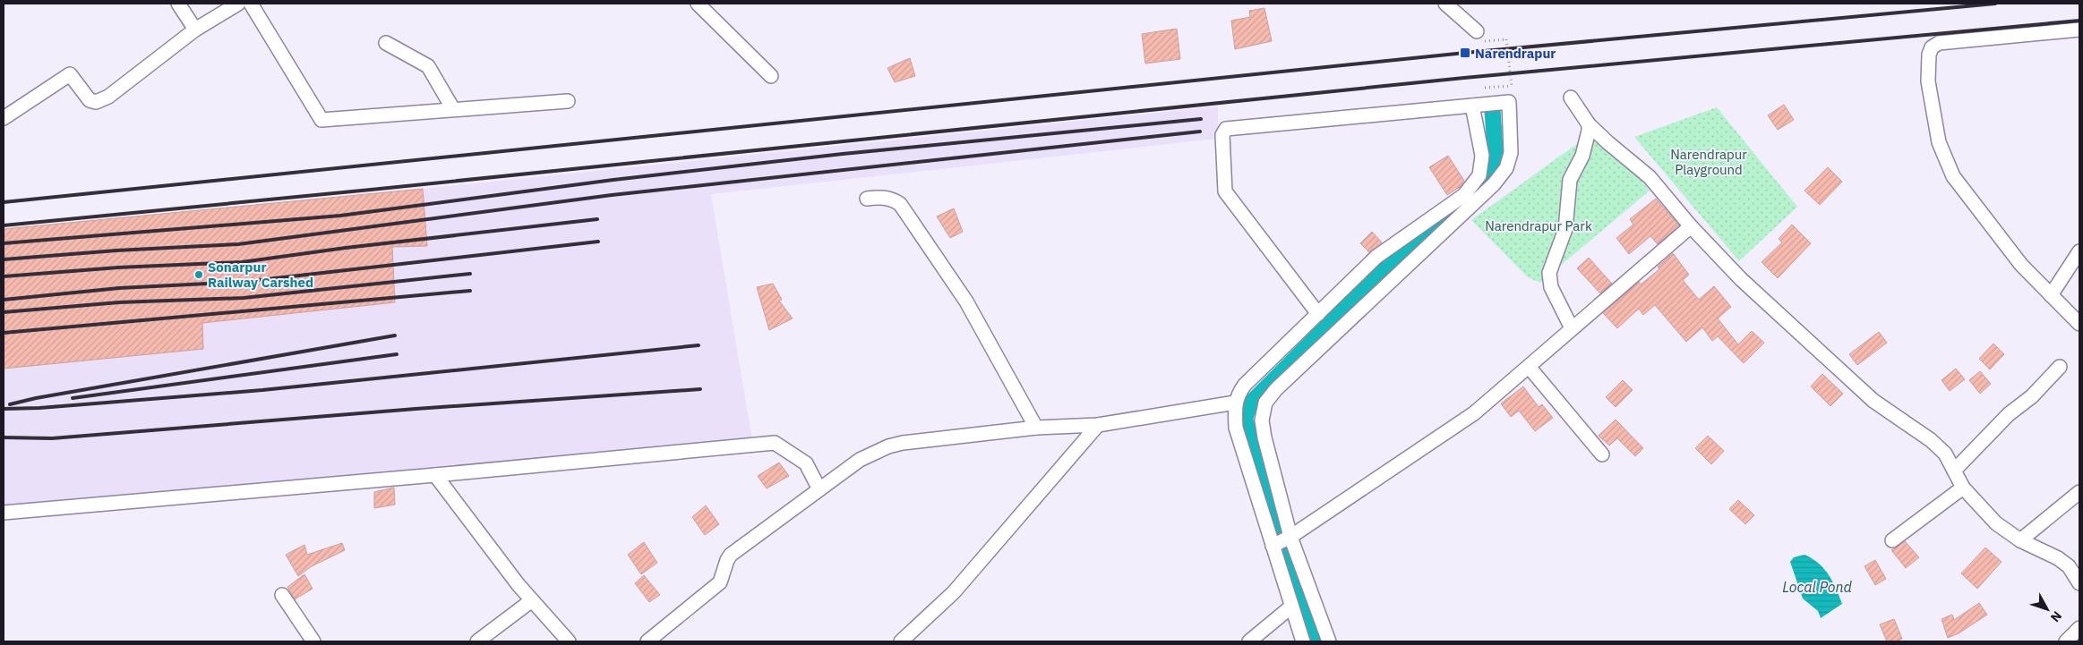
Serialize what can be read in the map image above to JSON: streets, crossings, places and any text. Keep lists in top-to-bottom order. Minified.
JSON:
{"water":["Local Pond"],"parks":["Narendrapur Playground","Narendrapur Park"],"places":{"transit":["Narendrapur"],"other":["Sonarpur Railway Carshed"]},"north":"bottom right"}
